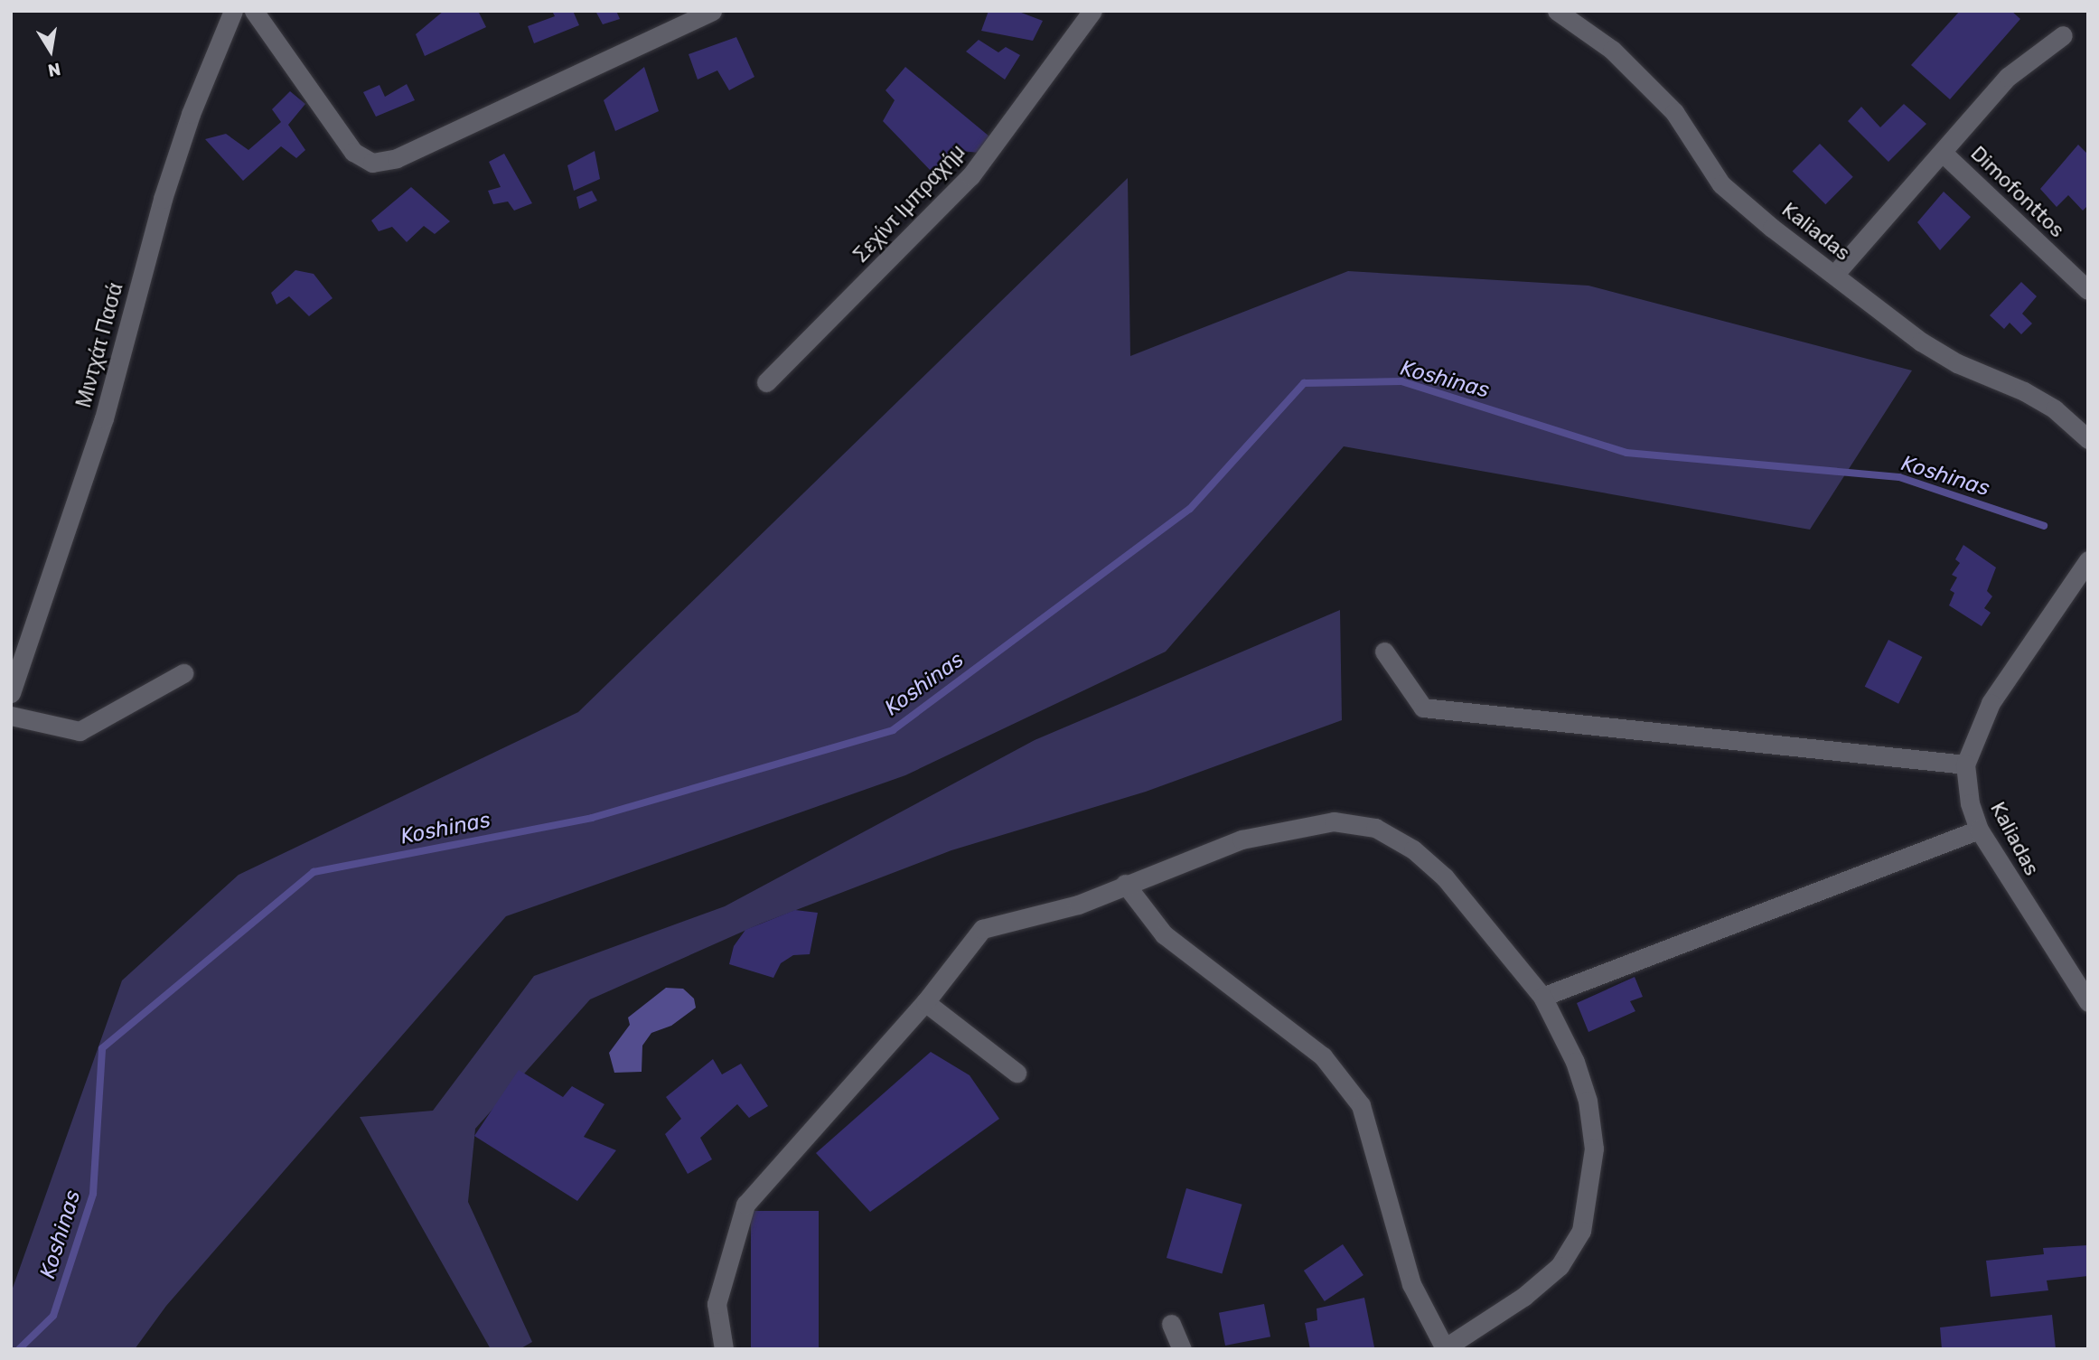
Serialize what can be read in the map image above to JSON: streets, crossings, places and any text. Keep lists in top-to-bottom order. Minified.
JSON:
{"streets":{"street":["Dimofonttos","Σεχίντ Ιμπραχήμ","Kaliadas","Μιντχάτ Πασά"]},"water":["Koshinas"],"north":"bottom"}
